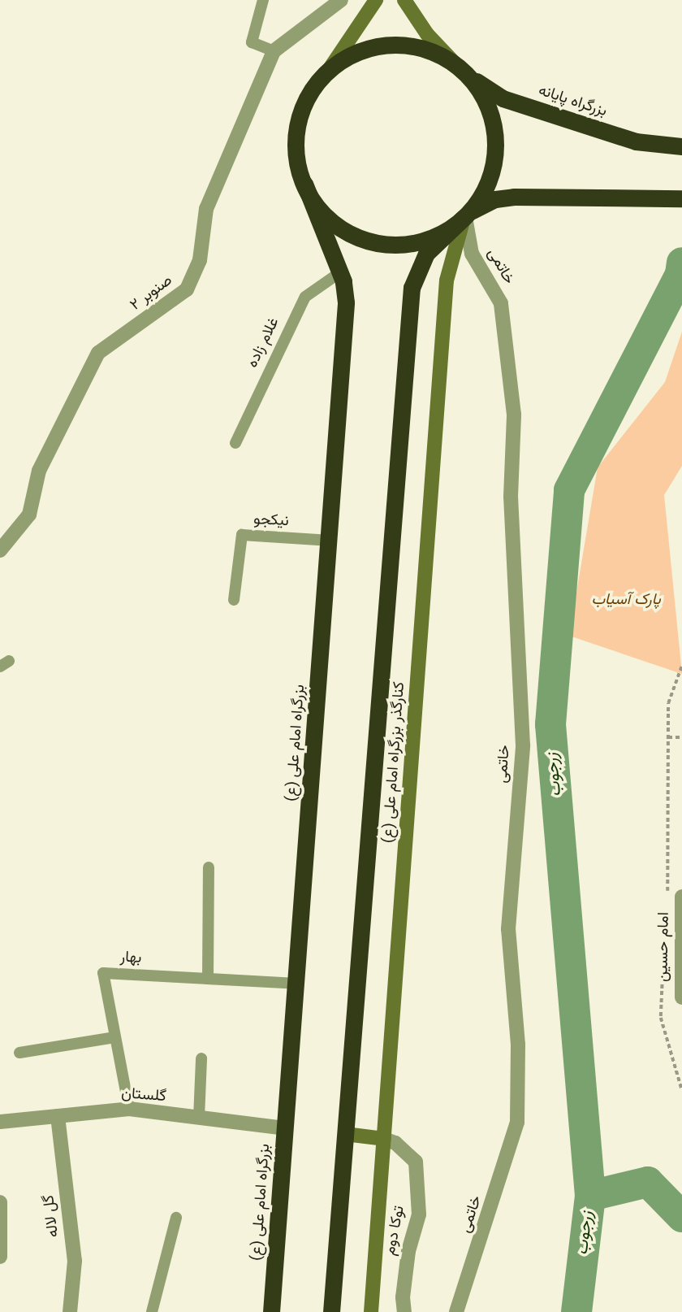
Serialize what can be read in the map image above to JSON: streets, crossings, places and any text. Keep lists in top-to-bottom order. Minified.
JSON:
{"streets":{"highway":["بزرگراه پایانه","بزرگراه امام علی (ع)"],"main road":["کنارگذر بزرگراه امام علی (ع)"],"street":["خاتمی","صنوبر ۲","امام حسین","گلستان","گل لاله","توکا دوم"],"lane":["غلام زاده","نیکجو","بهار"]},"crossings":[["بزرگراه پایانه","خاتمی"],["بزرگراه پایانه","بزرگراه امام علی (ع)"],["بزرگراه پایانه","کنارگذر بزرگراه امام علی (ع)"],["خاتمی","بزرگراه امام علی (ع)"],["خاتمی","کنارگذر بزرگراه امام علی (ع)"],["غلام زاده","بزرگراه امام علی (ع)"],["نیکجو","بزرگراه امام علی (ع)"],["بزرگراه امام علی (ع)","کنارگذر بزرگراه امام علی (ع)"],["بزرگراه امام علی (ع)","بهار"],["بزرگراه امام علی (ع)","گلستان"],["کنارگذر بزرگراه امام علی (ع)","توکا دوم"],["بهار","گلستان"],["گلستان","گل لاله"]],"water":["زرجوب"],"parks":["پارک آسیاب"]}
